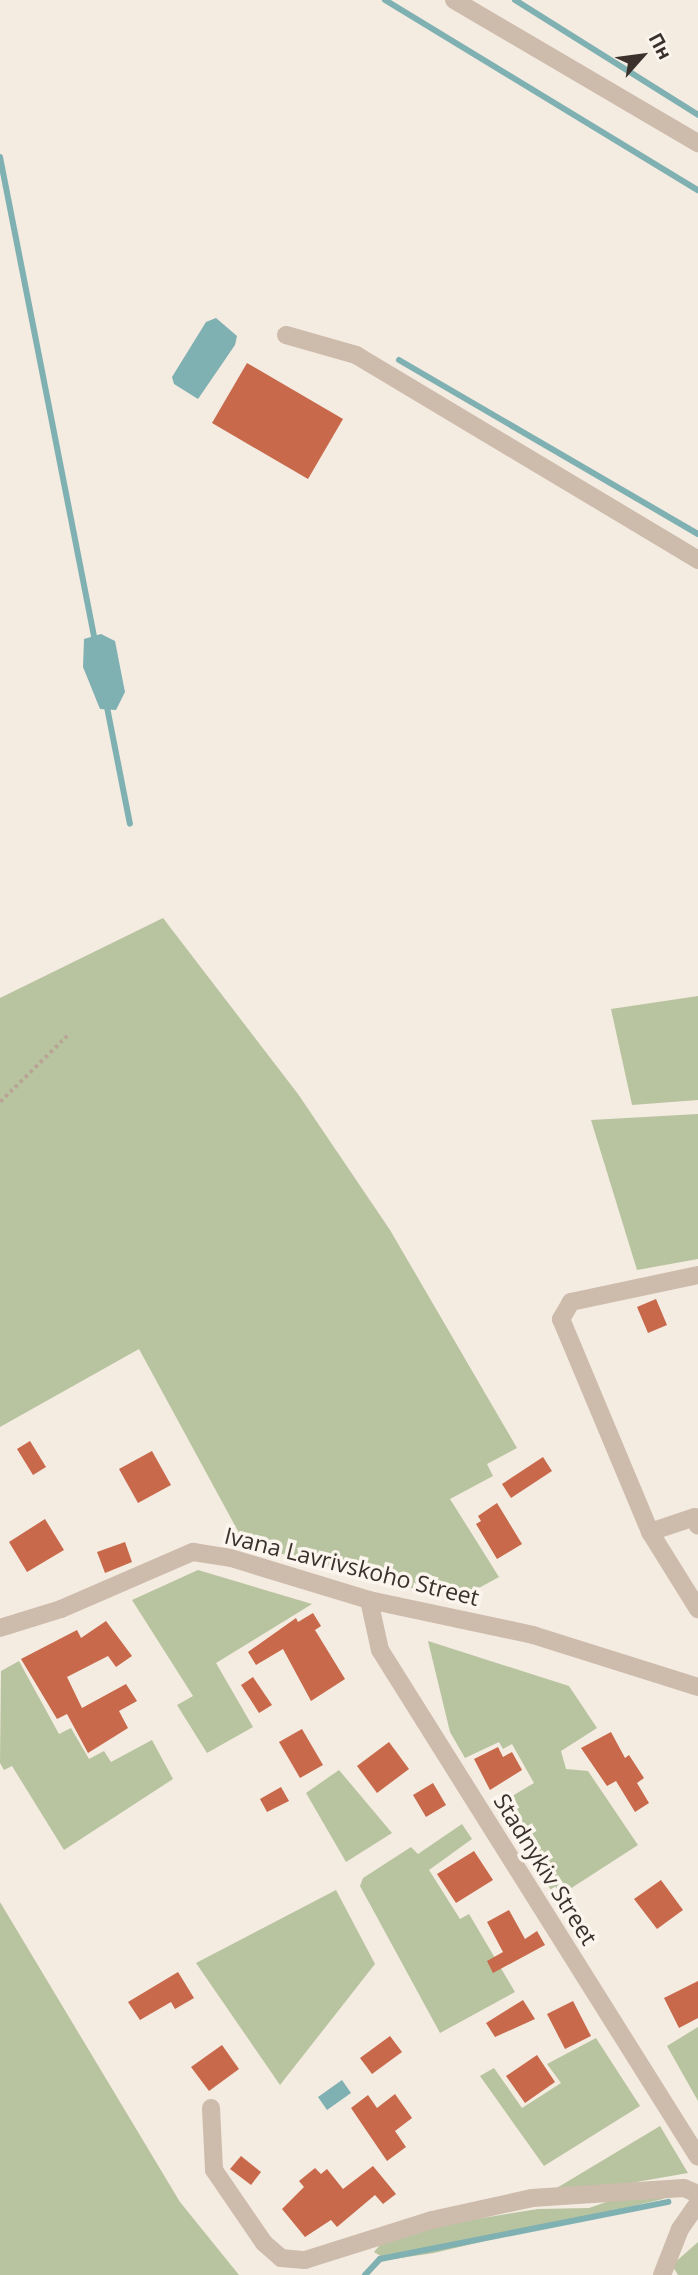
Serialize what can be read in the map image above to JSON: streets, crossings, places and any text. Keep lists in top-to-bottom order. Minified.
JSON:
{"streets":{"street":["Ivana Lavrivskoho Street","Stadnykiv Street"]},"crossings":[["Ivana Lavrivskoho Street","Stadnykiv Street"]],"north":"top right"}
